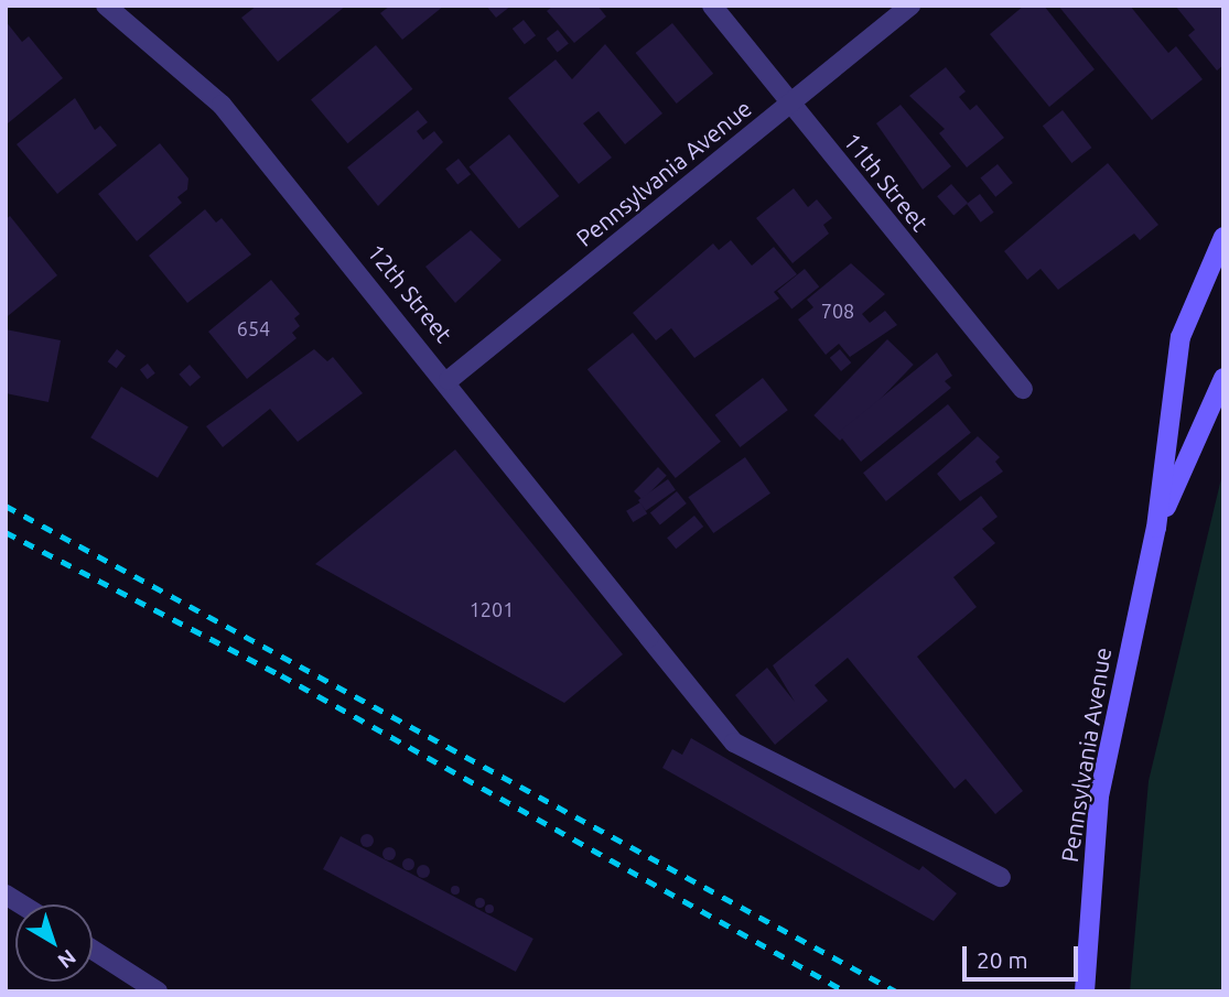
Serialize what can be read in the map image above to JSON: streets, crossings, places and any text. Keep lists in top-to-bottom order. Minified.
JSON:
{"streets":{"main road":["Pennsylvania Avenue"],"street":["11th Street","12th Street"]},"crossings":[["Pennsylvania Avenue","11th Street"],["Pennsylvania Avenue","12th Street"]],"house_numbers":["708","654","1201"],"scale_bar":"20 m","north":"bottom right"}
